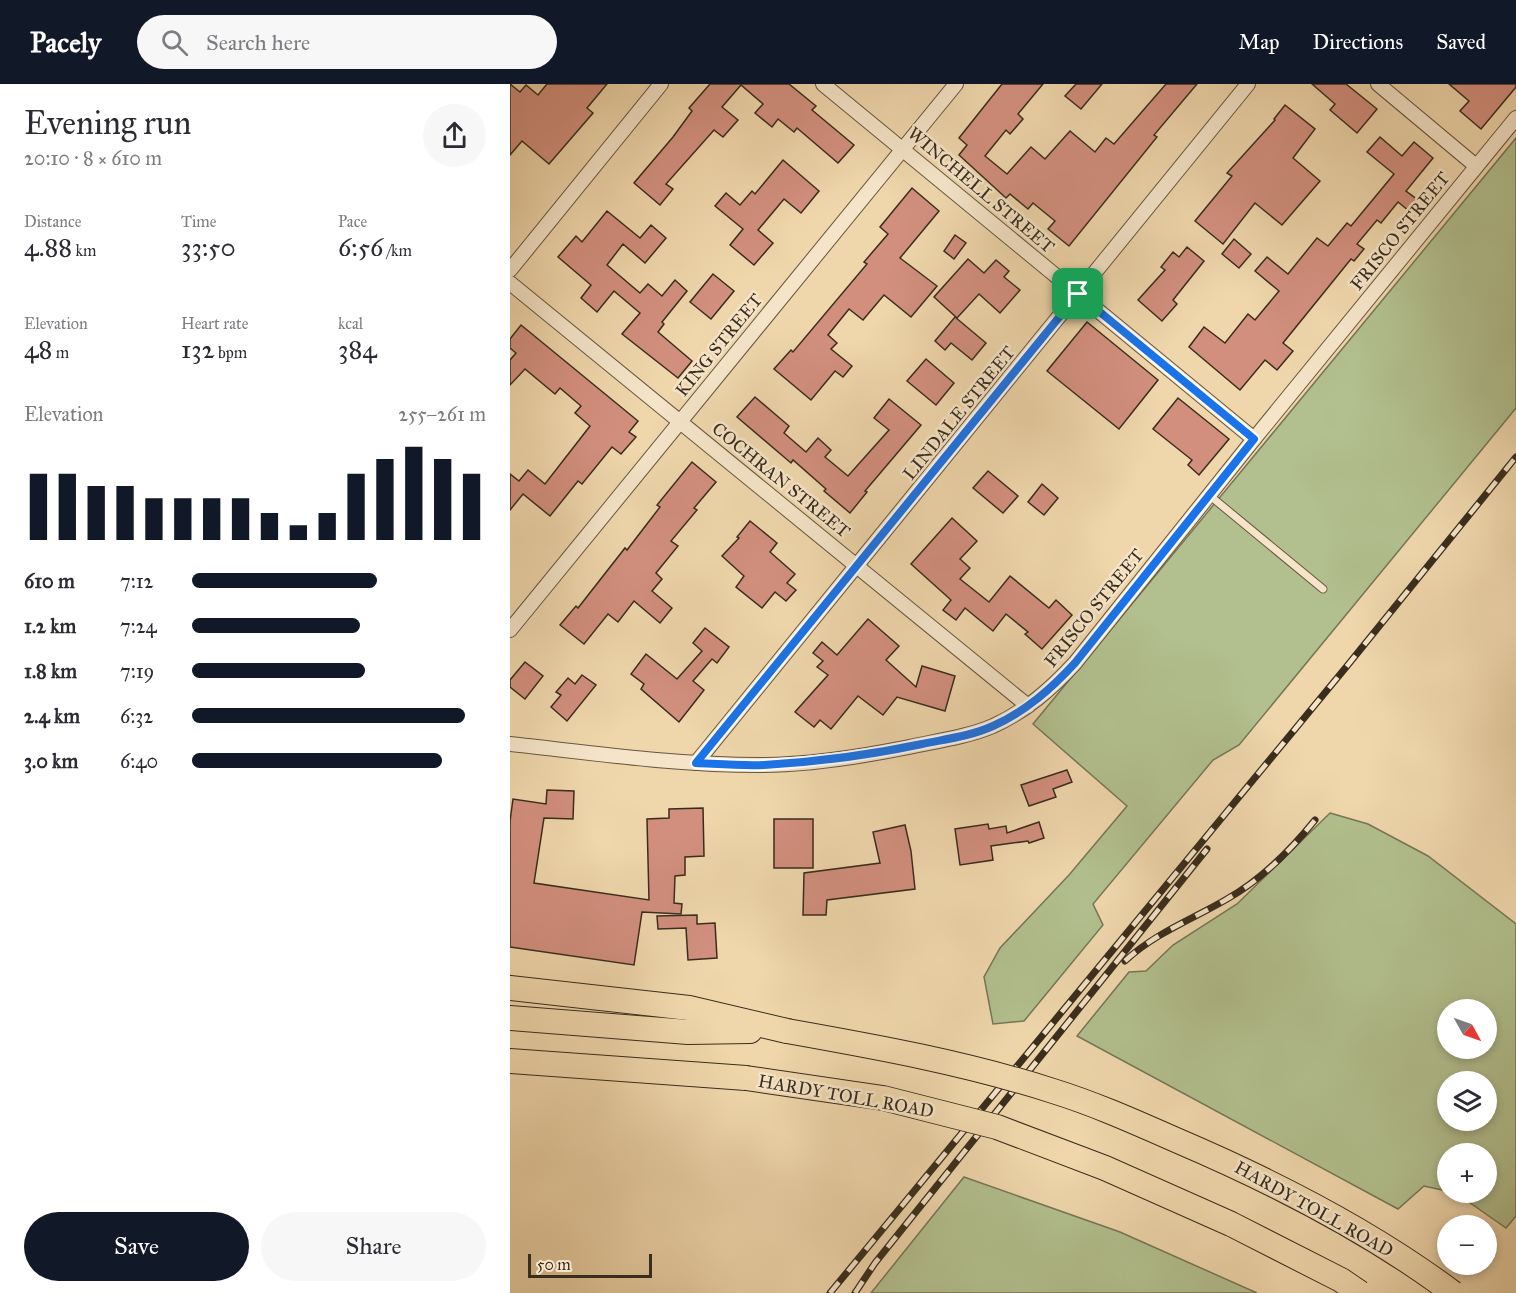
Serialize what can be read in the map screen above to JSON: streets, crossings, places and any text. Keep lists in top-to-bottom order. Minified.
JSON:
{"streets":{"highway":["HARDY TOLL ROAD"],"street":["WINCHELL STREET","FRISCO STREET","KING STREET","LINDALE STREET","COCHRAN STREET"]},"crossings":[["WINCHELL STREET","FRISCO STREET"],["WINCHELL STREET","KING STREET"],["WINCHELL STREET","LINDALE STREET"],["FRISCO STREET","LINDALE STREET"],["FRISCO STREET","COCHRAN STREET"],["KING STREET","COCHRAN STREET"],["LINDALE STREET","COCHRAN STREET"]],"scale_bar":"50 m","north":"bottom right","page":{"header":"Pacely","search":"Search here","nav":["Map","Directions","Saved"],"heading":["Evening run","20:10 · 8 × 610 m"],"stats":[["Distance","4.88 km"],["Time","33:50"],["Pace","6:56 /km"],["Elevation","48 m"],["Heart rate","132 bpm"],["kcal","384"]],"chart":["Elevation","255–261 m"],"list":[{"name":"610 m","note":"7:12"},{"name":"1.2 km","note":"7:24"},{"name":"1.8 km","note":"7:19"},{"name":"2.4 km","note":"6:32"},{"name":"3.0 km","note":"6:40"}],"map_buttons":["+","−"],"buttons":["Save","Share"],"scale":"50 m"}}
